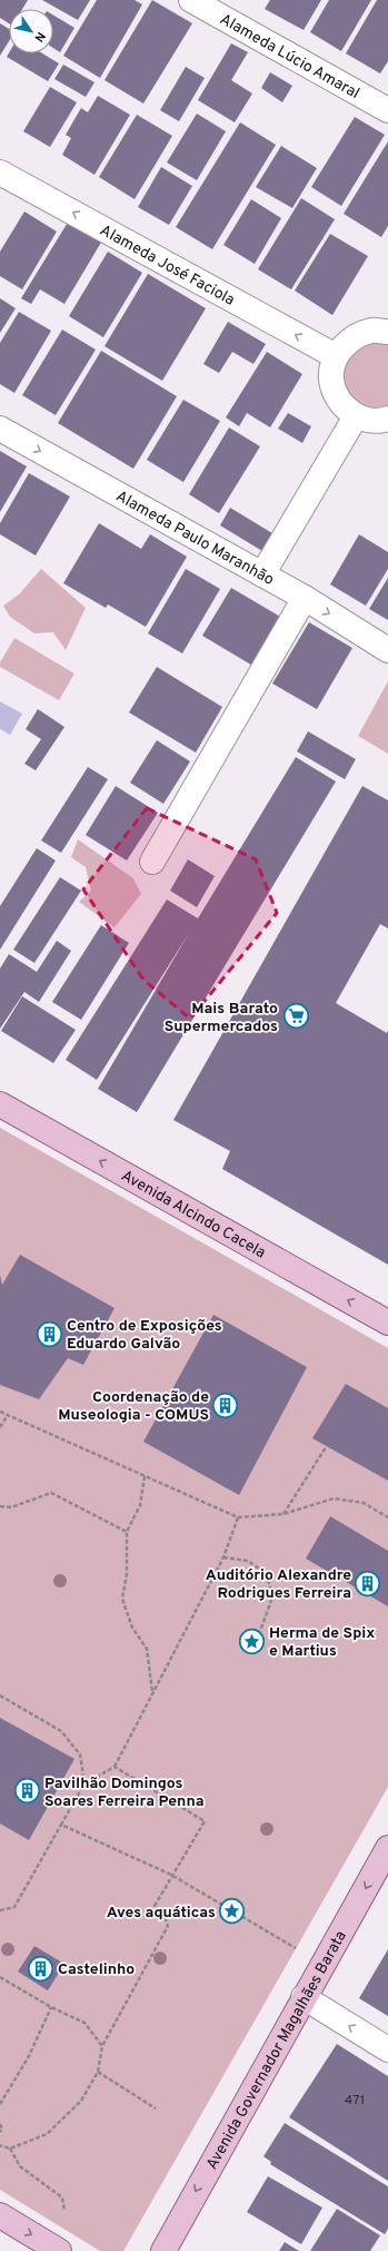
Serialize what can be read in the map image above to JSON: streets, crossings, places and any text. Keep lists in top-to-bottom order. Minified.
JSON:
{"streets":{"main road":["Avenida Alcindo Cacela","Avenida Governador Magalhães Barata"],"street":["Alameda Lúcio Amaral","Alameda José Faciola","Alameda Paulo Maranhão"]},"one_way":["Alameda José Faciola","Alameda Paulo Maranhão","Avenida Alcindo Cacela","Avenida Governador Magalhães Barata"],"places":{"supermarket":["Mais Barato Supermercados"],"building":["Centro de Exposições Eduardo Galvão","Coordenação de Museologia - COMUS","Auditório Alexandre Rodrigues Ferreira","Pavilhão Domingos Soares Ferreira Penna","Castelinho"],"place":["Herma de Spix e Martius","Aves aquáticas"]},"house_numbers":["471"],"north":"bottom right"}
